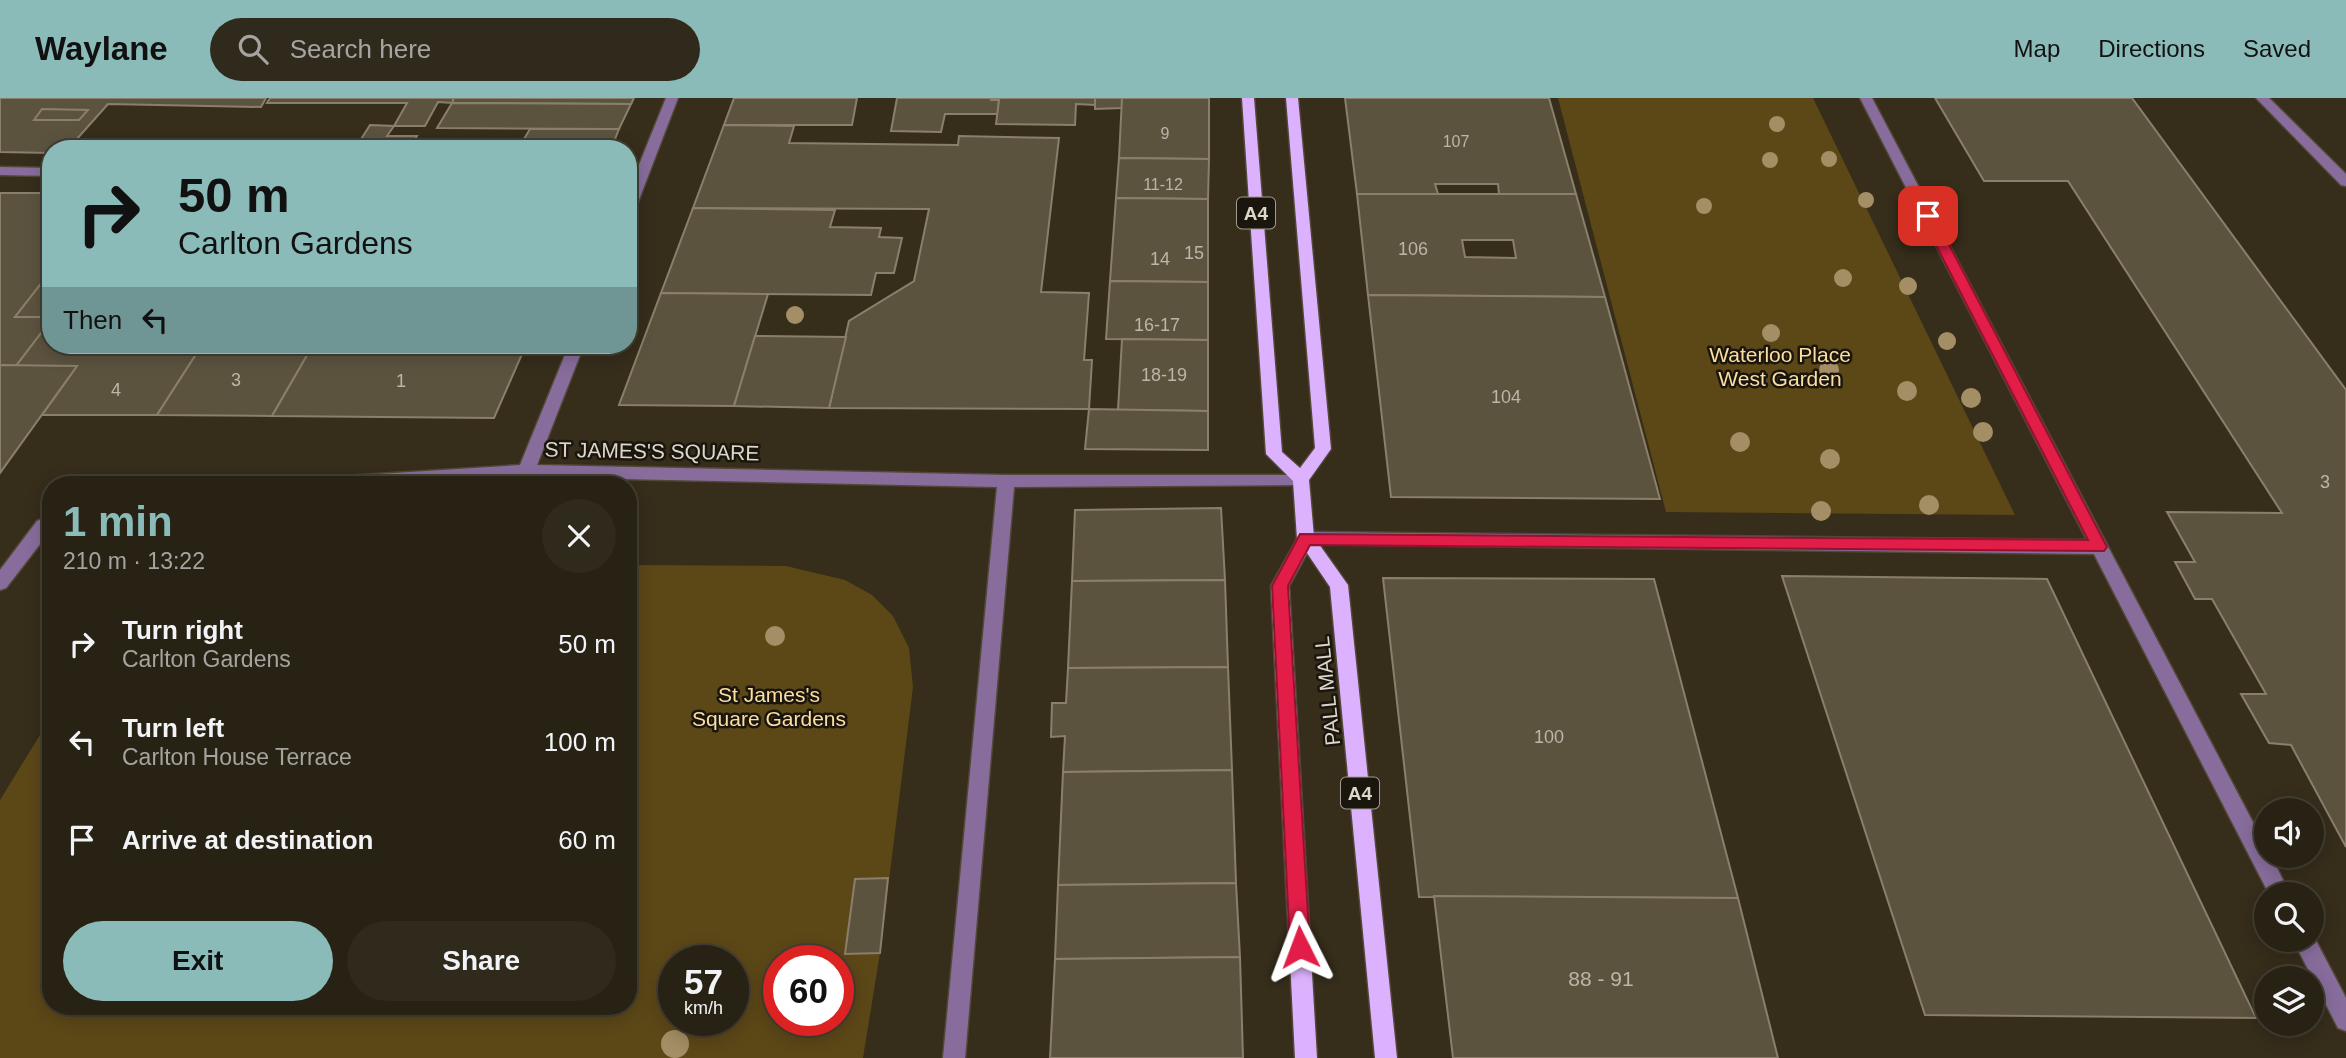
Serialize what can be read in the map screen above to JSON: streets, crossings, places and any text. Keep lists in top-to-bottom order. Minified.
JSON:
{"streets":{"main road":["A4","PALL MALL"],"street":["ST JAMES'S SQUARE"]},"crossings":[["A4","ST JAMES'S SQUARE"]],"parks":["Waterloo Place West Garden","St James's Square Gardens"],"house_numbers":["9","107","11-12","106","15","14","16-17","18-19","3","1","4","104","3","100","88 - 91"],"page":{"header":"Waylane","search":"Search here","nav":["Map","Directions","Saved"],"turn":["50 m","Carlton Gardens"],"then":"Then","heading":["1 min","210 m · 13:22"],"list":[{"name":"Turn right","note":"Carlton Gardens","value":"50 m"},{"name":"Turn left","note":"Carlton House Terrace","value":"100 m"},{"name":"Arrive at destination","value":"60 m"}],"buttons":["Exit","Share"],"speed":"57 km/h","limit":"60"}}
